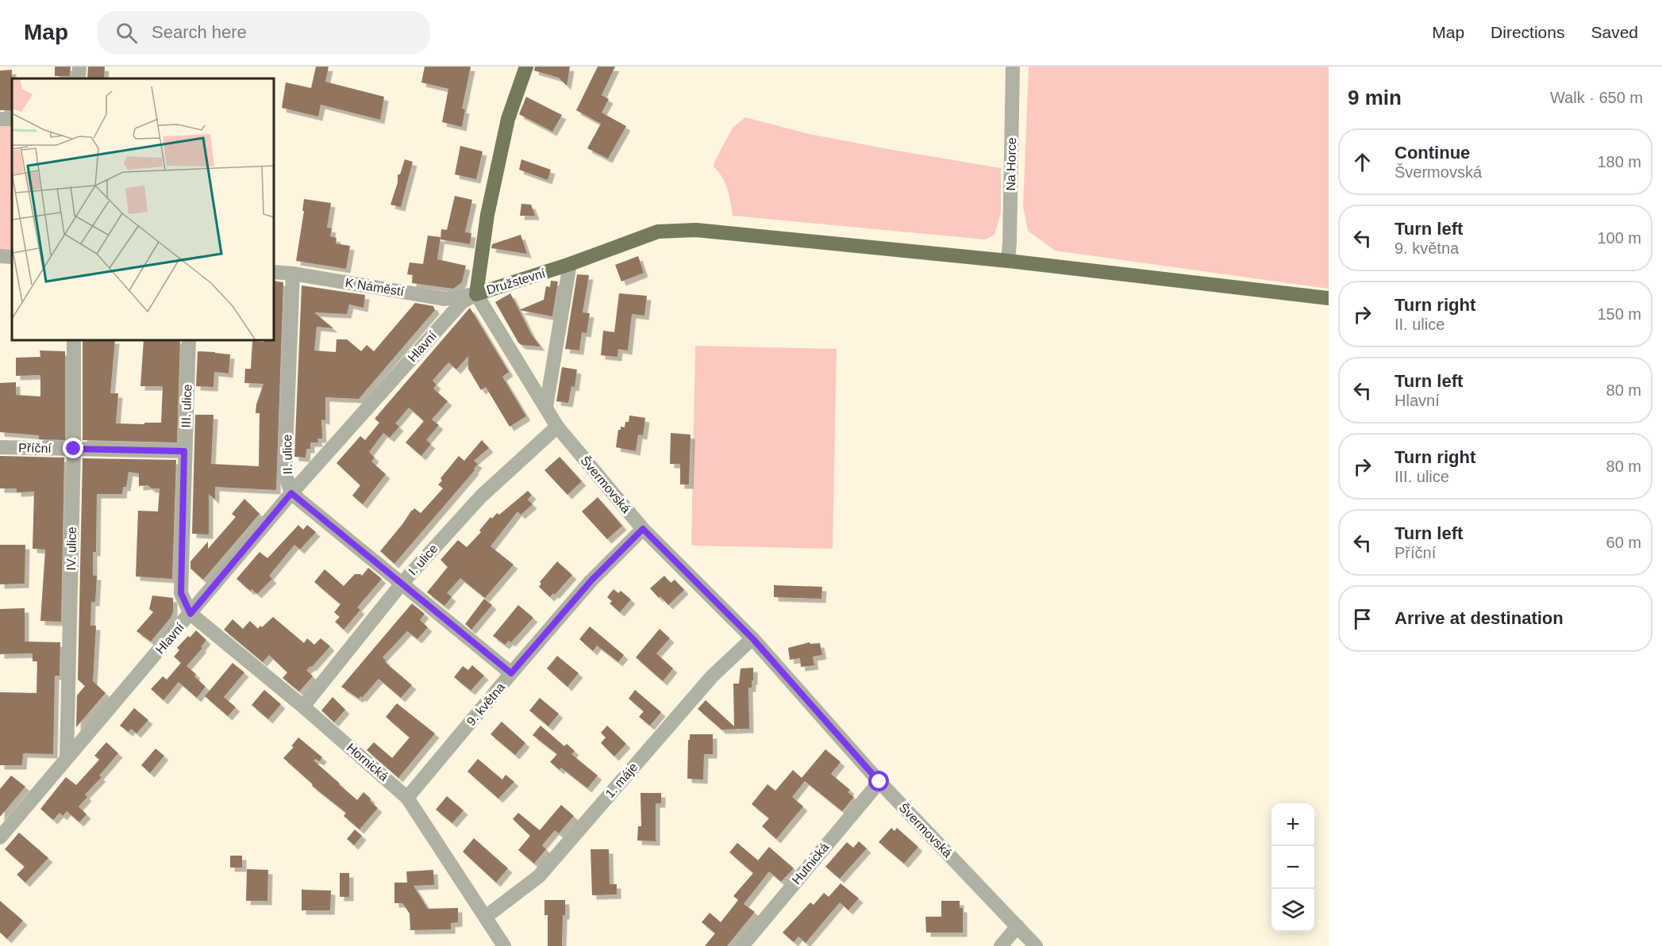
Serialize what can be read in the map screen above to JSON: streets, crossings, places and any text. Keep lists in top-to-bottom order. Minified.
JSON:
{"streets":{"main road":["Družstevní"],"street":["Na Horce","K Náměstí","Hlavní","III. ulice","Příční","II. ulice","Švermovská","IV. ulice","I. ulice","9. května","Hornická","1. máje","Hutnická"]},"crossings":[["Na Horce","Družstevní"],["Družstevní","K Náměstí"],["Družstevní","Hlavní"],["Družstevní","Švermovská"],["K Náměstí","Hlavní"],["K Náměstí","II. ulice"],["K Náměstí","Švermovská"],["Hlavní","III. ulice"],["Hlavní","II. ulice"],["Hlavní","Švermovská"],["Hlavní","IV. ulice"],["Hlavní","Hornická"],["III. ulice","Příční"],["III. ulice","Hornická"],["Příční","IV. ulice"],["II. ulice","I. ulice"],["II. ulice","9. května"],["Švermovská","I. ulice"],["Švermovská","9. května"],["Švermovská","1. máje"],["Švermovská","Hutnická"],["I. ulice","Hornická"],["9. května","Hornická"],["Hornická","1. máje"]],"page":{"header":"Map","search":"Search here","nav":["Map","Directions","Saved"],"heading":["9 min","Walk · 650 m"],"list":[["Continue","Švermovská","180 m"],["Turn left","9. května","100 m"],["Turn right","II. ulice","150 m"],["Turn left","Hlavní","80 m"],["Turn right","III. ulice","80 m"],["Turn left","Příční","60 m"],"Arrive at destination"],"map_buttons":["+","−"]}}
